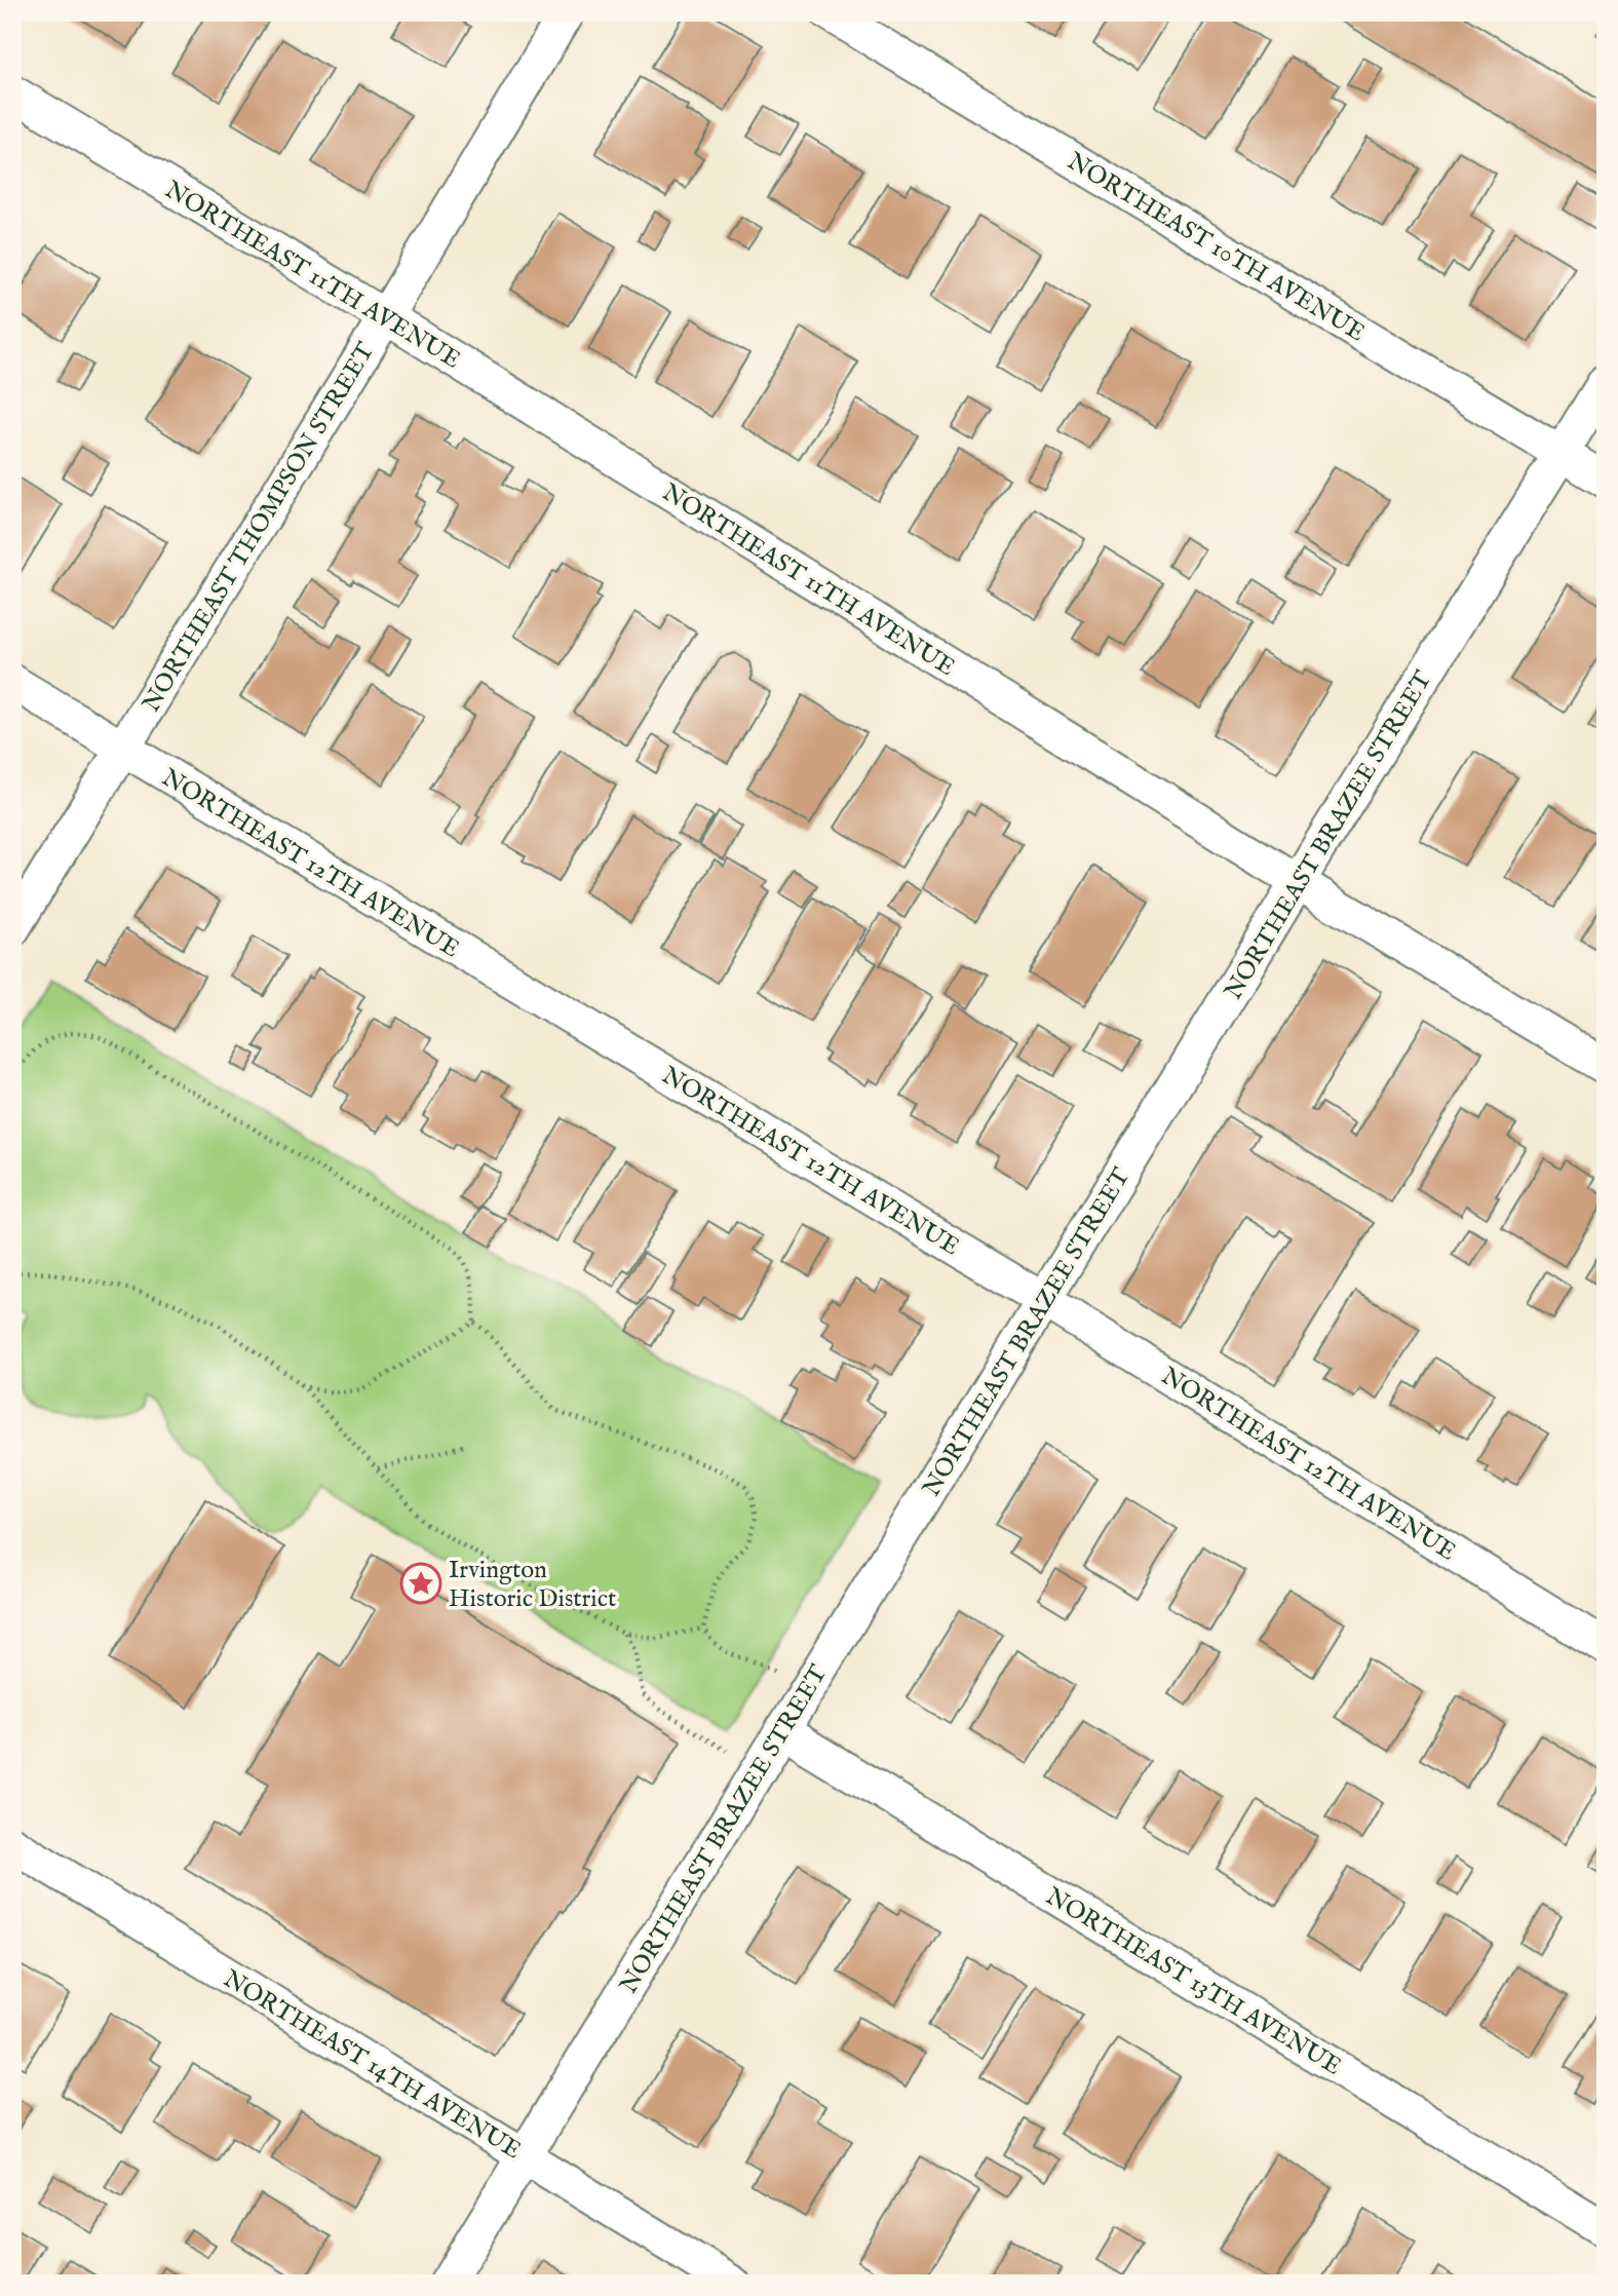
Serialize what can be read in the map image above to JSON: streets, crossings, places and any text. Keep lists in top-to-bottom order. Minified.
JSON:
{"streets":{"street":["NORTHEAST 10TH AVENUE","NORTHEAST 11TH AVENUE","NORTHEAST THOMPSON STREET","NORTHEAST BRAZEE STREET","NORTHEAST 12TH AVENUE","NORTHEAST 13TH AVENUE","NORTHEAST 14TH AVENUE"]},"crossings":[["NORTHEAST 10TH AVENUE","NORTHEAST BRAZEE STREET"],["NORTHEAST 11TH AVENUE","NORTHEAST THOMPSON STREET"],["NORTHEAST 11TH AVENUE","NORTHEAST BRAZEE STREET"],["NORTHEAST THOMPSON STREET","NORTHEAST 12TH AVENUE"],["NORTHEAST BRAZEE STREET","NORTHEAST 12TH AVENUE"],["NORTHEAST BRAZEE STREET","NORTHEAST 13TH AVENUE"],["NORTHEAST BRAZEE STREET","NORTHEAST 14TH AVENUE"]],"places":{"place":["Irvington Historic District"]}}
